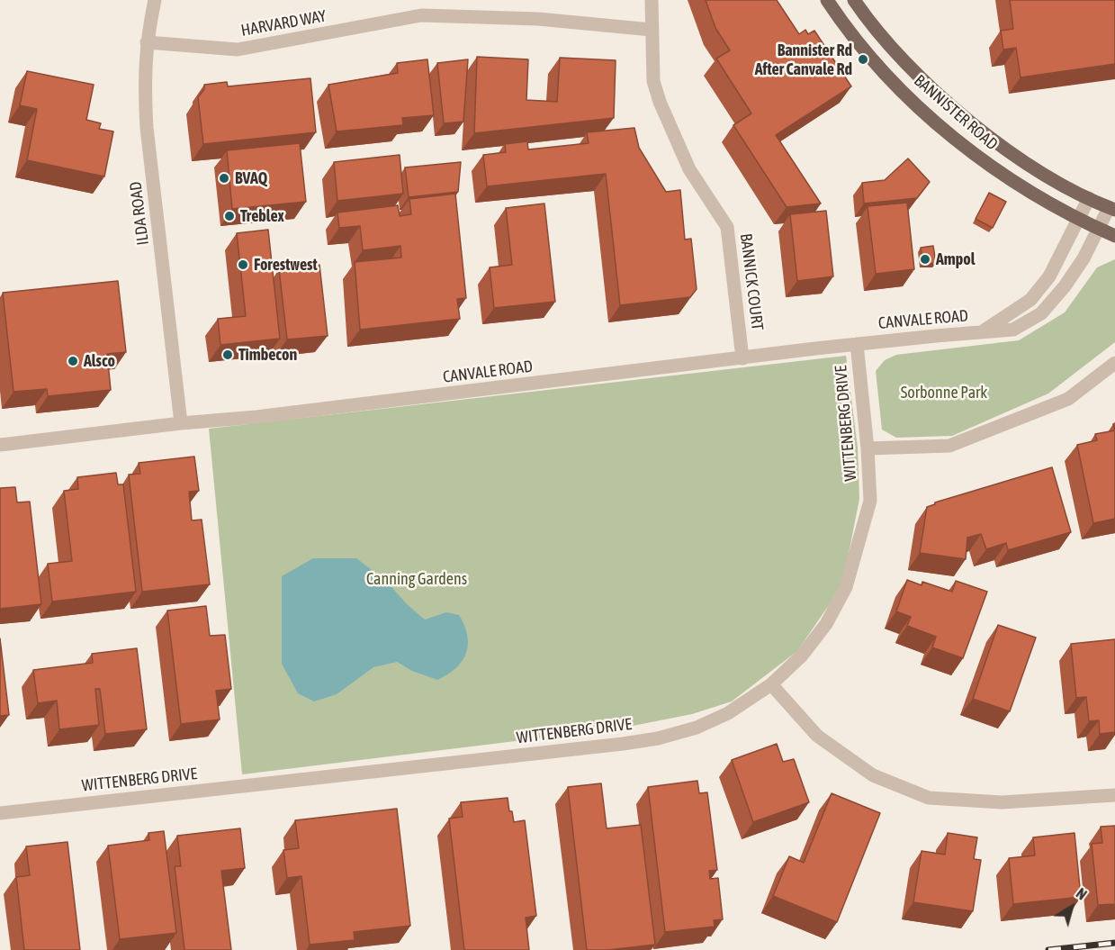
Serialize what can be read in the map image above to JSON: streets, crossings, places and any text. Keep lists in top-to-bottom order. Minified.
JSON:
{"streets":{"main road":["BANNISTER ROAD"],"street":["HARVARD WAY","ILDA ROAD","BANNICK COURT","CANVALE ROAD","WITTENBERG DRIVE"]},"crossings":[["HARVARD WAY","ILDA ROAD"],["HARVARD WAY","BANNICK COURT"],["BANNISTER ROAD","CANVALE ROAD"],["ILDA ROAD","CANVALE ROAD"],["BANNICK COURT","CANVALE ROAD"],["CANVALE ROAD","WITTENBERG DRIVE"]],"parks":["Sorbonne Park","Canning Gardens"],"places":["Bannister Rd After Canvale Rd","BVAQ","Treblex","Ampol","Forestwest","Timbecon","Alsco"],"north":"top right"}
